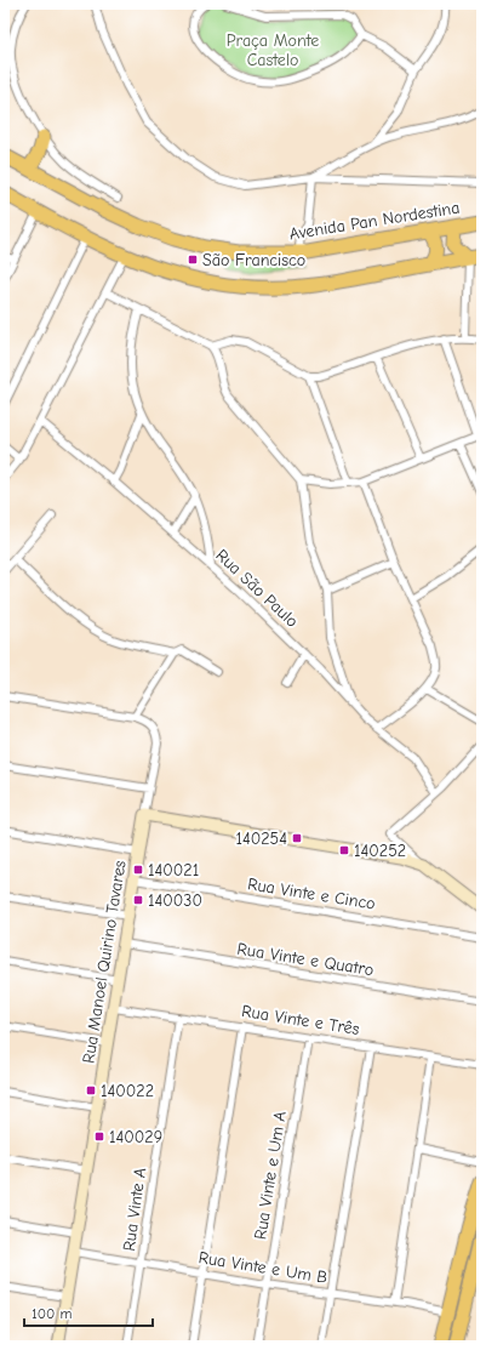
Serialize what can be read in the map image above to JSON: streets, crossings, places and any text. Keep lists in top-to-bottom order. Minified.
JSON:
{"streets":{"highway":["Avenida Pan Nordestina"],"main road":["Rua Manoel Quirino Tavares"],"street":["Rua São Paulo","Rua Vinte e Cinco","Rua Vinte e Quatro","Rua Vinte e Três","Rua Vinte e Um A","Rua Vinte A","Rua Vinte e Um B"]},"crossings":[["Rua Vinte e Cinco","Rua Manoel Quirino Tavares"],["Rua Vinte e Quatro","Rua Manoel Quirino Tavares"],["Rua Manoel Quirino Tavares","Rua Vinte e Três"],["Rua Manoel Quirino Tavares","Rua Vinte e Um B"],["Rua Vinte e Três","Rua Vinte e Um A"],["Rua Vinte e Três","Rua Vinte A"],["Rua Vinte e Um A","Rua Vinte e Um B"],["Rua Vinte A","Rua Vinte e Um B"]],"parks":["Praça Monte Castelo"],"places":{"transit":["São Francisco","140254","140252","140021","140030","140022","140029"]},"scale_bar":"100 m"}
